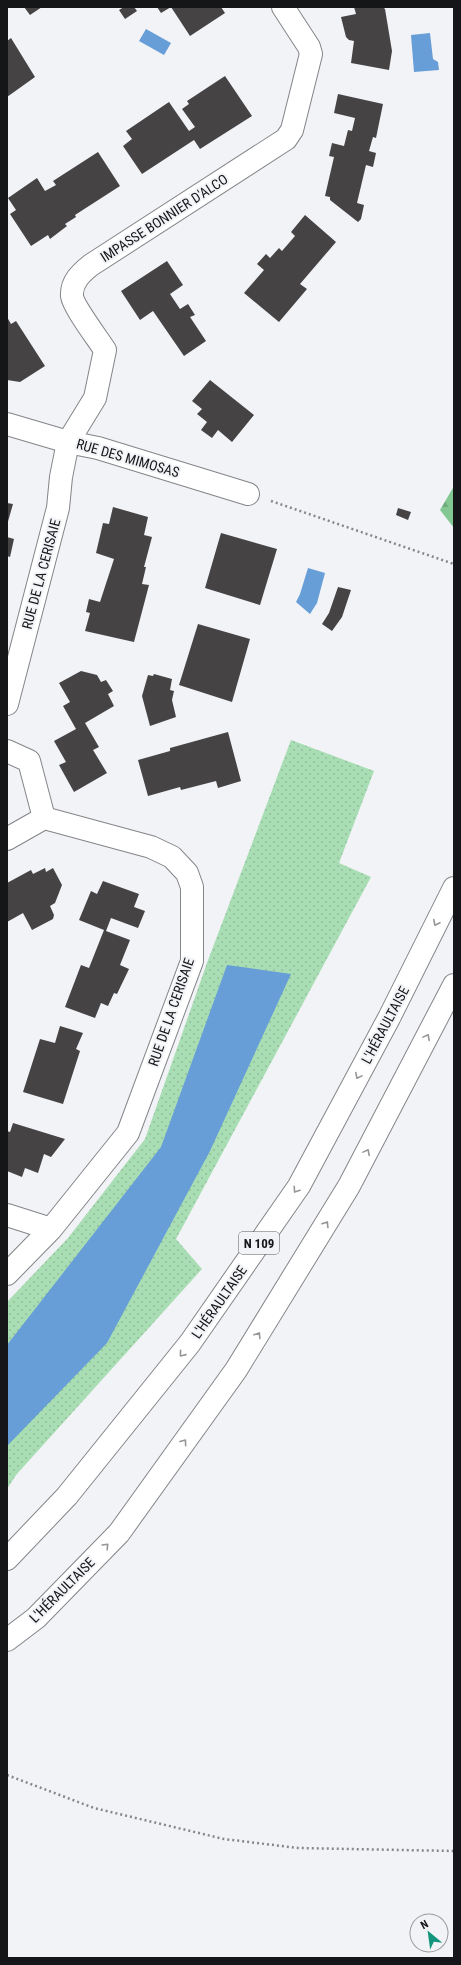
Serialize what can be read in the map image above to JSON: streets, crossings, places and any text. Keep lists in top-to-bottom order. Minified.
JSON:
{"streets":{"main road":["IMPASSE BONNIER D'ALCO","RUE DES MIMOSAS","RUE DE LA CERISAIE","L'HÉRAULTAISE","N 109"]},"crossings":[["IMPASSE BONNIER D'ALCO","RUE DES MIMOSAS"],["IMPASSE BONNIER D'ALCO","RUE DE LA CERISAIE"],["RUE DES MIMOSAS","RUE DE LA CERISAIE"]],"north":"top left"}
